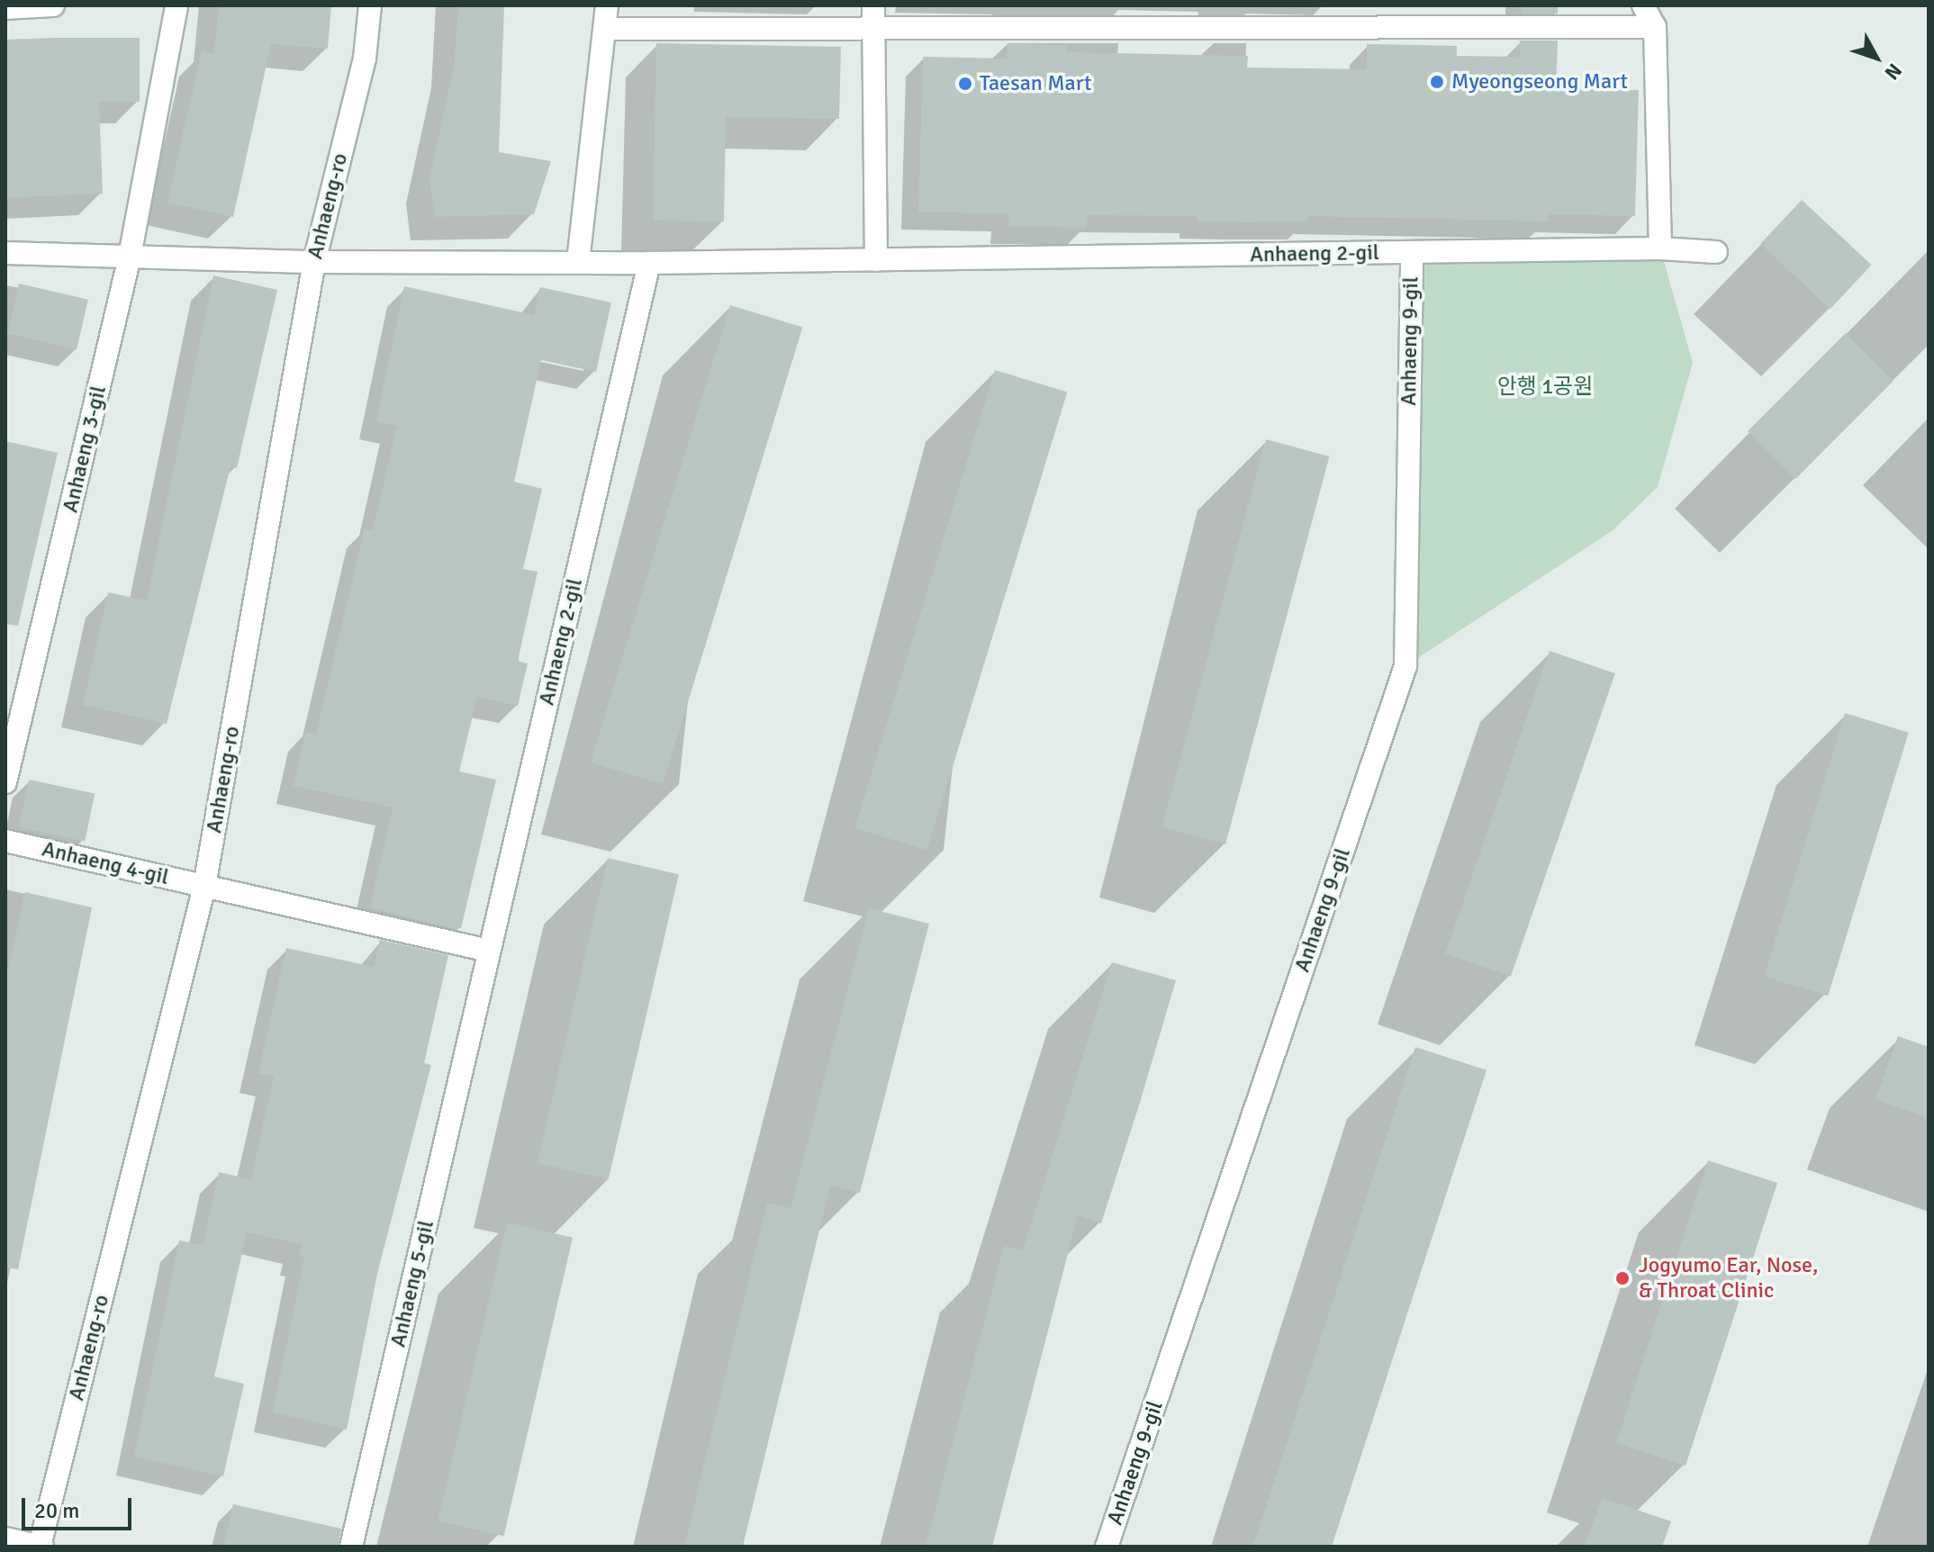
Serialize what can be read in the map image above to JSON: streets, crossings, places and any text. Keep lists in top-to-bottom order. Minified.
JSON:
{"streets":{"street":["Anhaeng-ro","Anhaeng 2-gil","Anhaeng 9-gil","Anhaeng 3-gil","Anhaeng 4-gil","Anhaeng 5-gil"]},"crossings":[["Anhaeng-ro","Anhaeng 2-gil"],["Anhaeng-ro","Anhaeng 4-gil"],["Anhaeng 2-gil","Anhaeng 9-gil"],["Anhaeng 2-gil","Anhaeng 4-gil"],["Anhaeng 2-gil","Anhaeng 5-gil"]],"parks":["안행 1공원"],"places":["Myeongseong Mart","Taesan Mart","Jogyumo Ear, Nose, & Throat Clinic"],"scale_bar":"20 m","north":"bottom right"}
